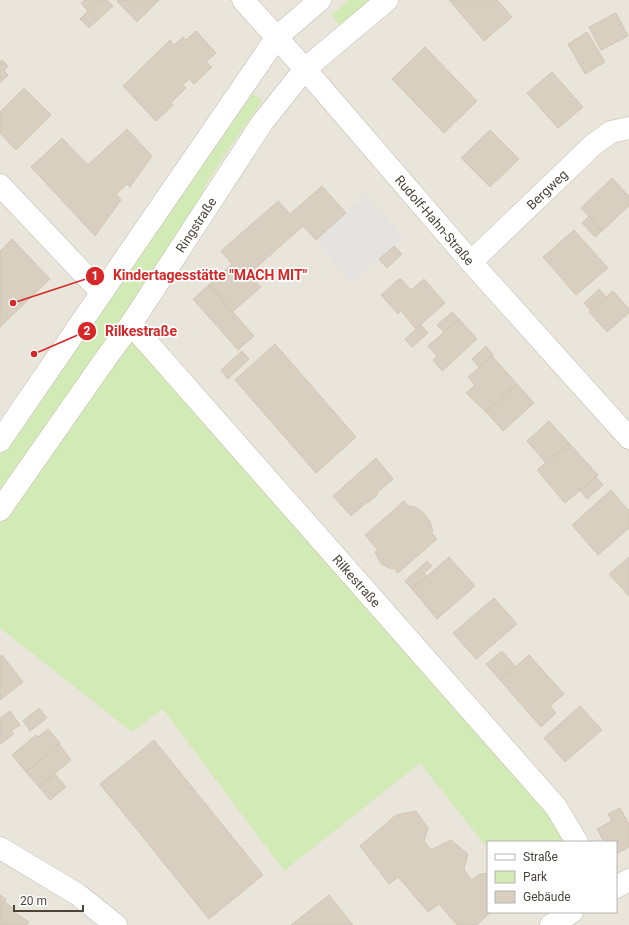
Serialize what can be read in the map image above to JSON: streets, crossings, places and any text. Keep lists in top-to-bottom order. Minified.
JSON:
{"streets":{"street":["Bergweg","Rudolf-Hahn-Straße","Ringstraße","Rilkestraße"]},"crossings":[["Bergweg","Rudolf-Hahn-Straße"],["Rudolf-Hahn-Straße","Ringstraße"],["Ringstraße","Rilkestraße"]],"places":["Kindertagesstätte \"MACH MIT\"","Rilkestraße"],"legend":["Straße","Park","Gebäude"],"scale_bar":"20 m"}
